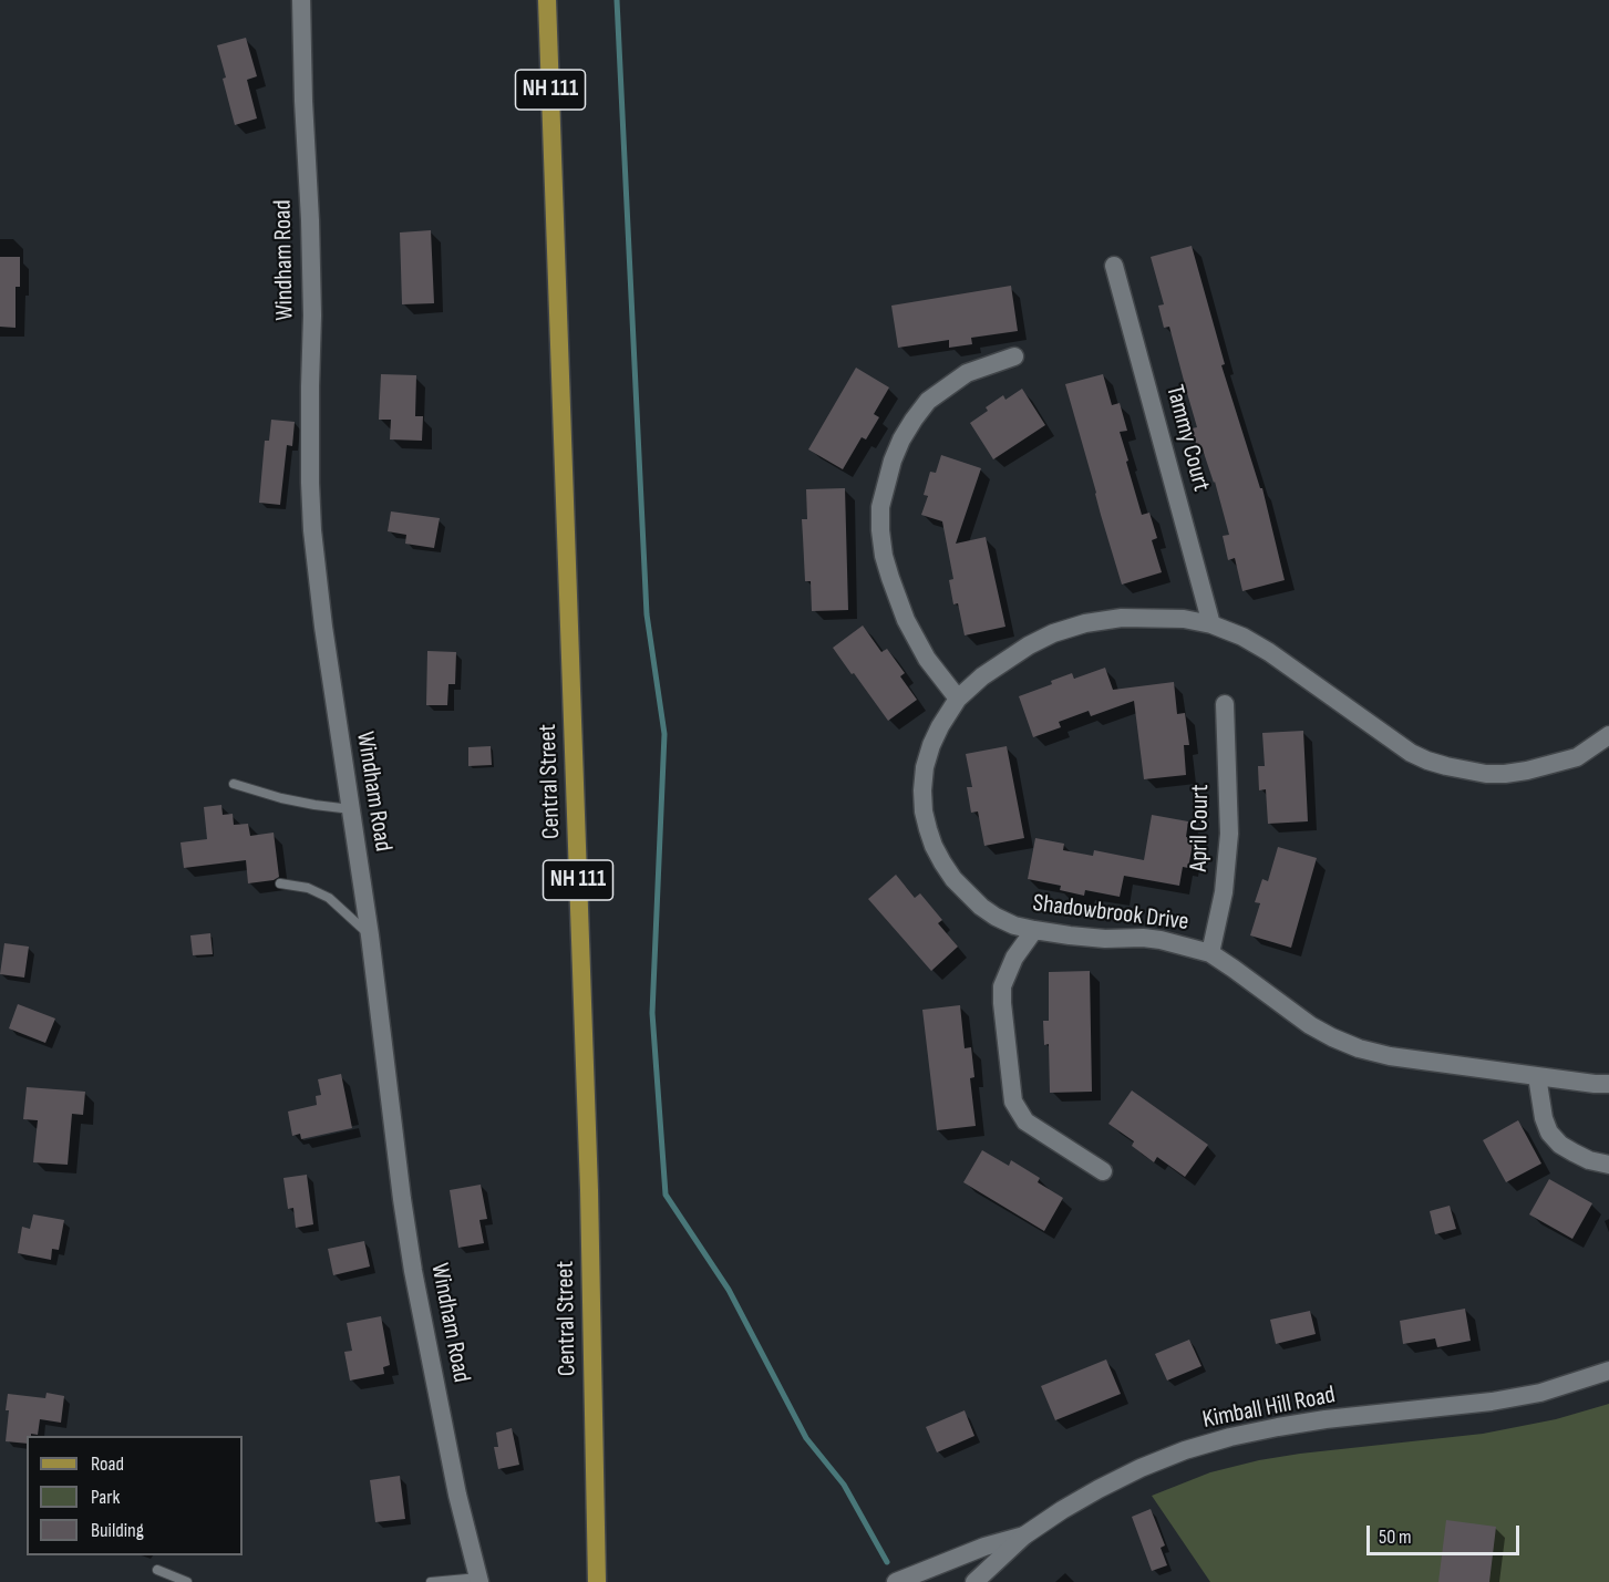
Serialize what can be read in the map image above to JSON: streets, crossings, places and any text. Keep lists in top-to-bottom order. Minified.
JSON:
{"streets":{"main road":["NH 111","Central Street"],"street":["Windham Road","Tammy Court","April Court","Shadowbrook Drive","Kimball Hill Road"]},"crossings":[["Tammy Court","Shadowbrook Drive"],["April Court","Shadowbrook Drive"]],"legend":["Road","Park","Building"],"scale_bar":"50 m"}
